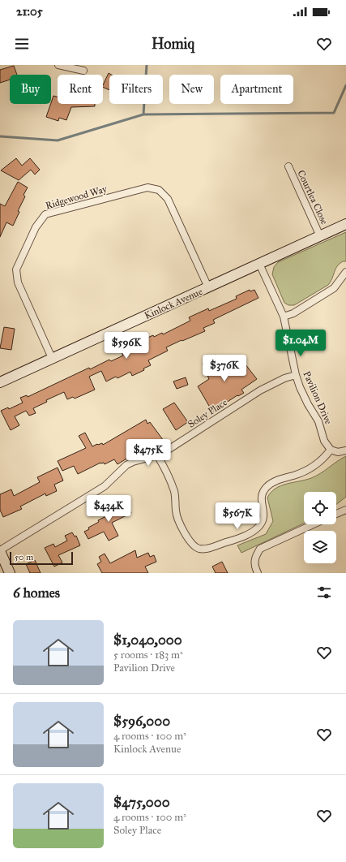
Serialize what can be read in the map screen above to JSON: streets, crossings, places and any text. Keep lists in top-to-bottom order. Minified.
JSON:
{"streets":{"street":["Ridgewood Way","Courtlea Close","Kinlock Avenue","Pavilion Drive","Soley Place"]},"crossings":[["Ridgewood Way","Kinlock Avenue"],["Courtlea Close","Kinlock Avenue"],["Kinlock Avenue","Pavilion Drive"],["Pavilion Drive","Soley Place"]],"scale_bar":"50 m","page":{"status":"21:05","header":"Homiq","chip":["Buy","Rent","Filters","New","Apartment"],"price":["$1.04M","$596K","$376K","$475K","$434K","$567K"],"scale":"50 m","heading":"6 homes","list":[{"name":"$1,040,000","note":"5 rooms · 183 m² · Pavilion Drive"},{"name":"$596,000","note":"4 rooms · 100 m² · Kinlock Avenue"},{"name":"$475,000","note":"4 rooms · 100 m² · Soley Place"}]}}
